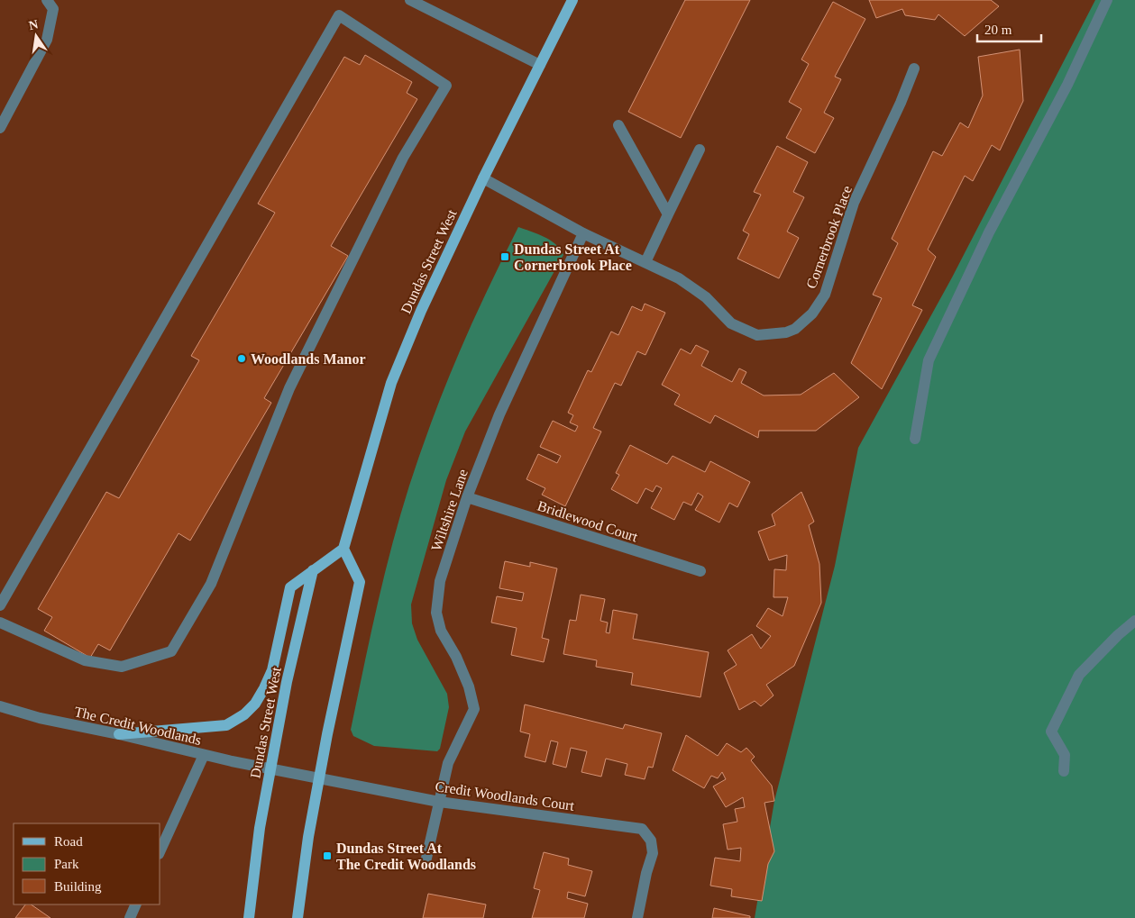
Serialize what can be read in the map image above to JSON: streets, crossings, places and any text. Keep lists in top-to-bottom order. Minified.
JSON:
{"streets":{"main road":["Dundas Street West"],"street":["Cornerbrook Place","Wiltshire Lane","Bridlewood Court","The Credit Woodlands","Credit Woodlands Court"]},"crossings":[["Cornerbrook Place","Dundas Street West"],["Cornerbrook Place","Wiltshire Lane"],["Dundas Street West","The Credit Woodlands"],["Dundas Street West","Credit Woodlands Court"],["Wiltshire Lane","Bridlewood Court"],["Wiltshire Lane","Credit Woodlands Court"],["The Credit Woodlands","Credit Woodlands Court"]],"places":{"transit":["Dundas Street At Cornerbrook Place","Dundas Street At The Credit Woodlands"],"other":["Woodlands Manor"]},"legend":["Road","Park","Building"],"scale_bar":"20 m","north":"top"}
